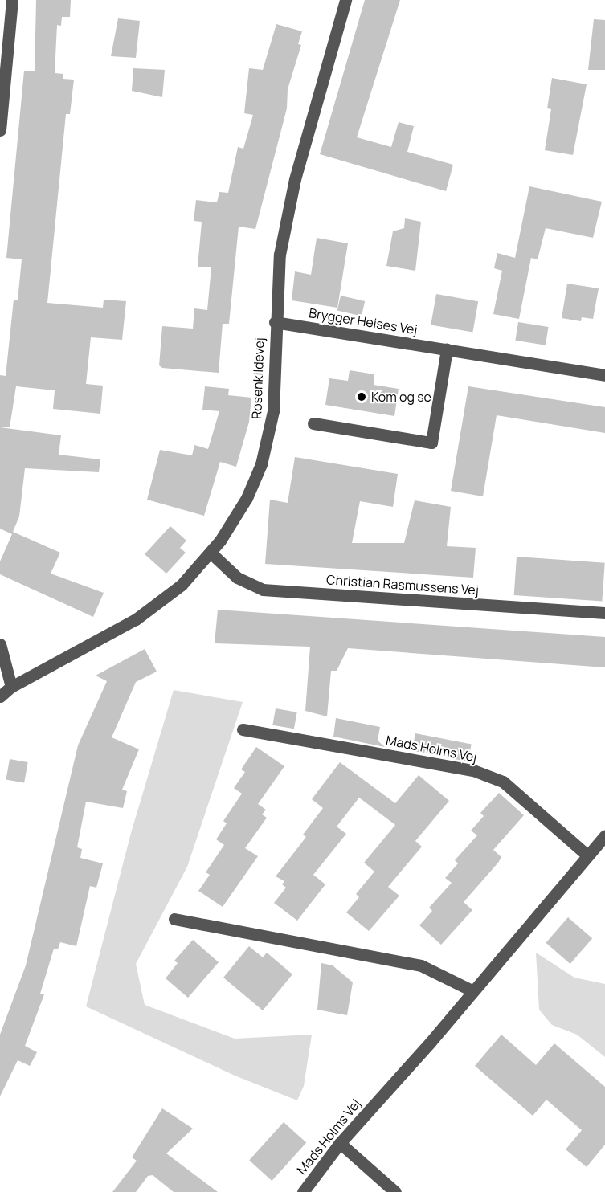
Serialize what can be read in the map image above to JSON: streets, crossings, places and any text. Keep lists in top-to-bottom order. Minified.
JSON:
{"streets":{"street":["Brygger Heises Vej","Rosenkildevej","Christian Rasmussens Vej","Mads Holms Vej"]},"crossings":[["Brygger Heises Vej","Rosenkildevej"],["Rosenkildevej","Christian Rasmussens Vej"]],"places":["Kom og se"]}
